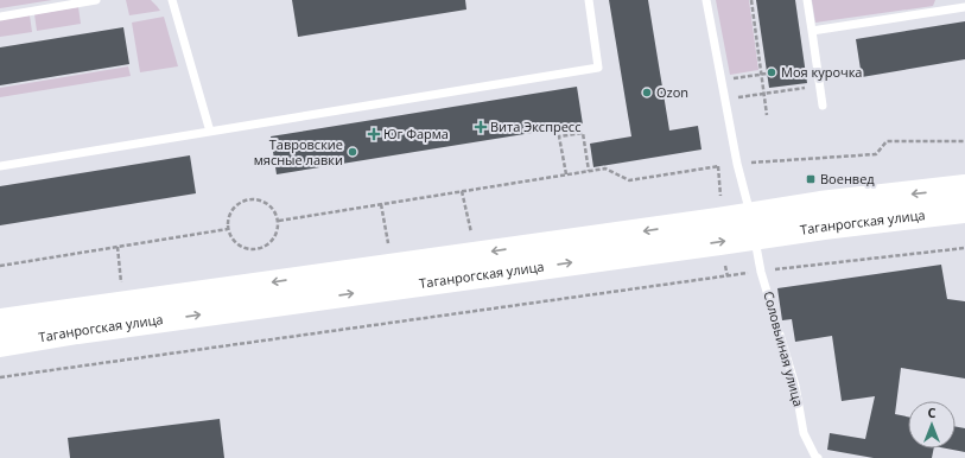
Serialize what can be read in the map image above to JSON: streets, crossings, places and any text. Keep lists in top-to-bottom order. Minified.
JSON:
{"streets":{"main road":["Таганрогская улица"],"lane":["Соловьиная улица"]},"crossings":[["Таганрогская улица","Соловьиная улица"]],"places":{"other":["Моя курочка","Ozon","Тавровские мясные лавки"],"health":["Вита Экспресс","Юг Фарма"],"transit":["Военвед"]},"north":"top"}
